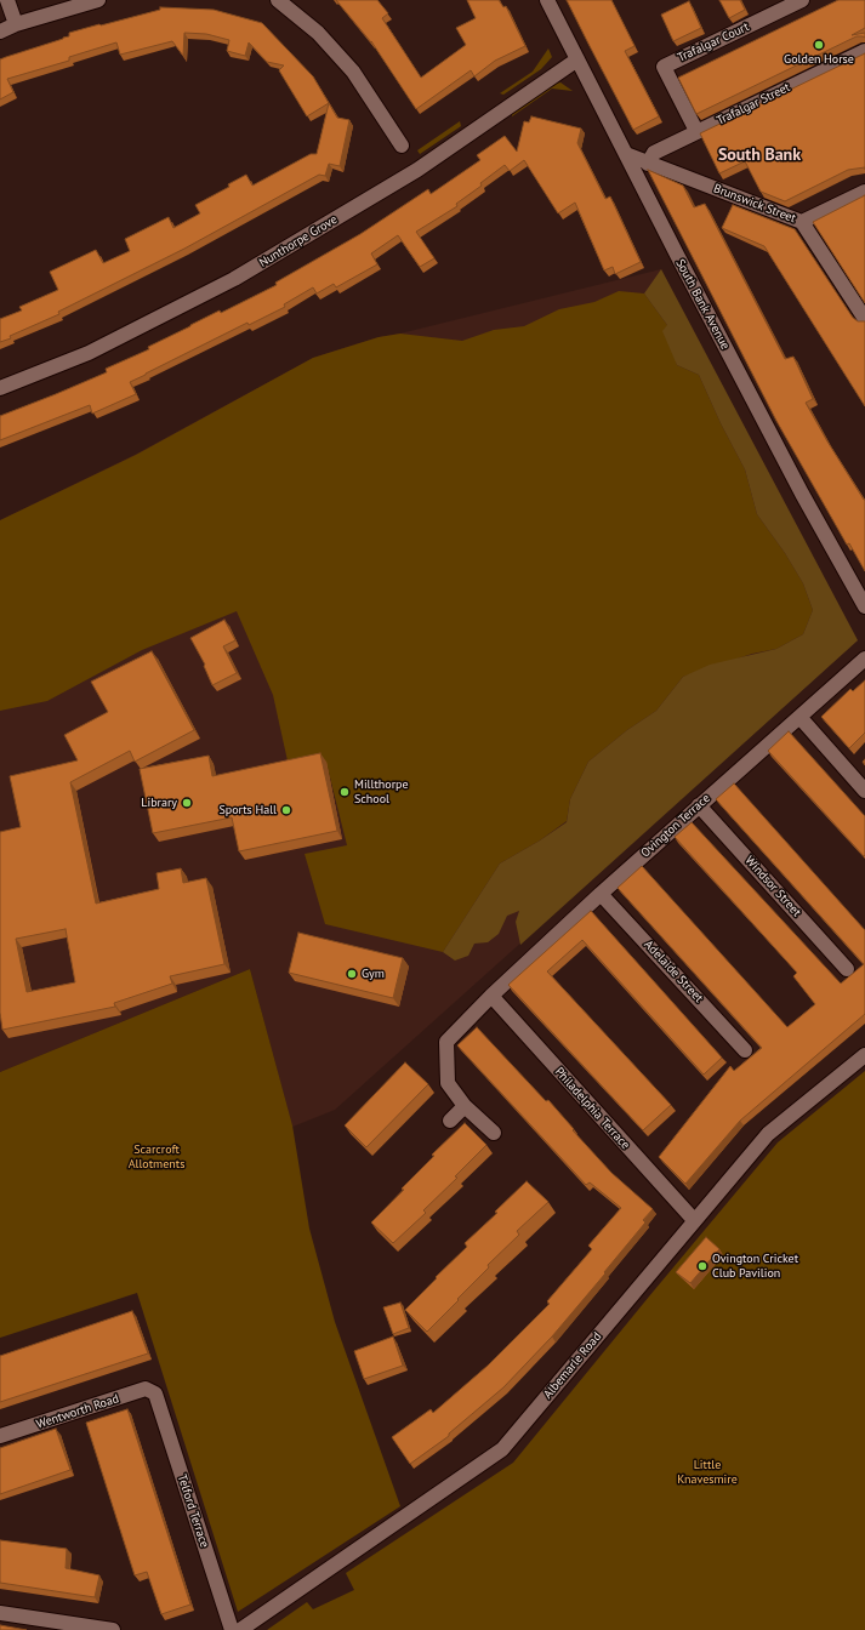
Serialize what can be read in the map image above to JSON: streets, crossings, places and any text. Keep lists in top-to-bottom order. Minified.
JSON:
{"streets":{"street":["Trafalgar Court","Trafalgar Street","Brunswick Street","Nunthorpe Grove","South Bank Avenue","Ovington Terrace","Windsor Street","Adelaide Street","Philadelphia Terrace","Albemarle Road","Wentworth Road","Telford Terrace"]},"crossings":[["Trafalgar Court","Trafalgar Street"],["Trafalgar Street","Brunswick Street"],["Brunswick Street","South Bank Avenue"],["Nunthorpe Grove","South Bank Avenue"],["Ovington Terrace","Windsor Street"],["Ovington Terrace","Adelaide Street"],["Ovington Terrace","Philadelphia Terrace"],["Philadelphia Terrace","Albemarle Road"],["Wentworth Road","Telford Terrace"]],"districts":["South Bank"],"parks":["Scarcroft Allotments","Little Knavesmire"],"places":["Golden Horse","Millthorpe School","Library","Sports Hall","Gym","Ovington Cricket Club Pavilion"]}
